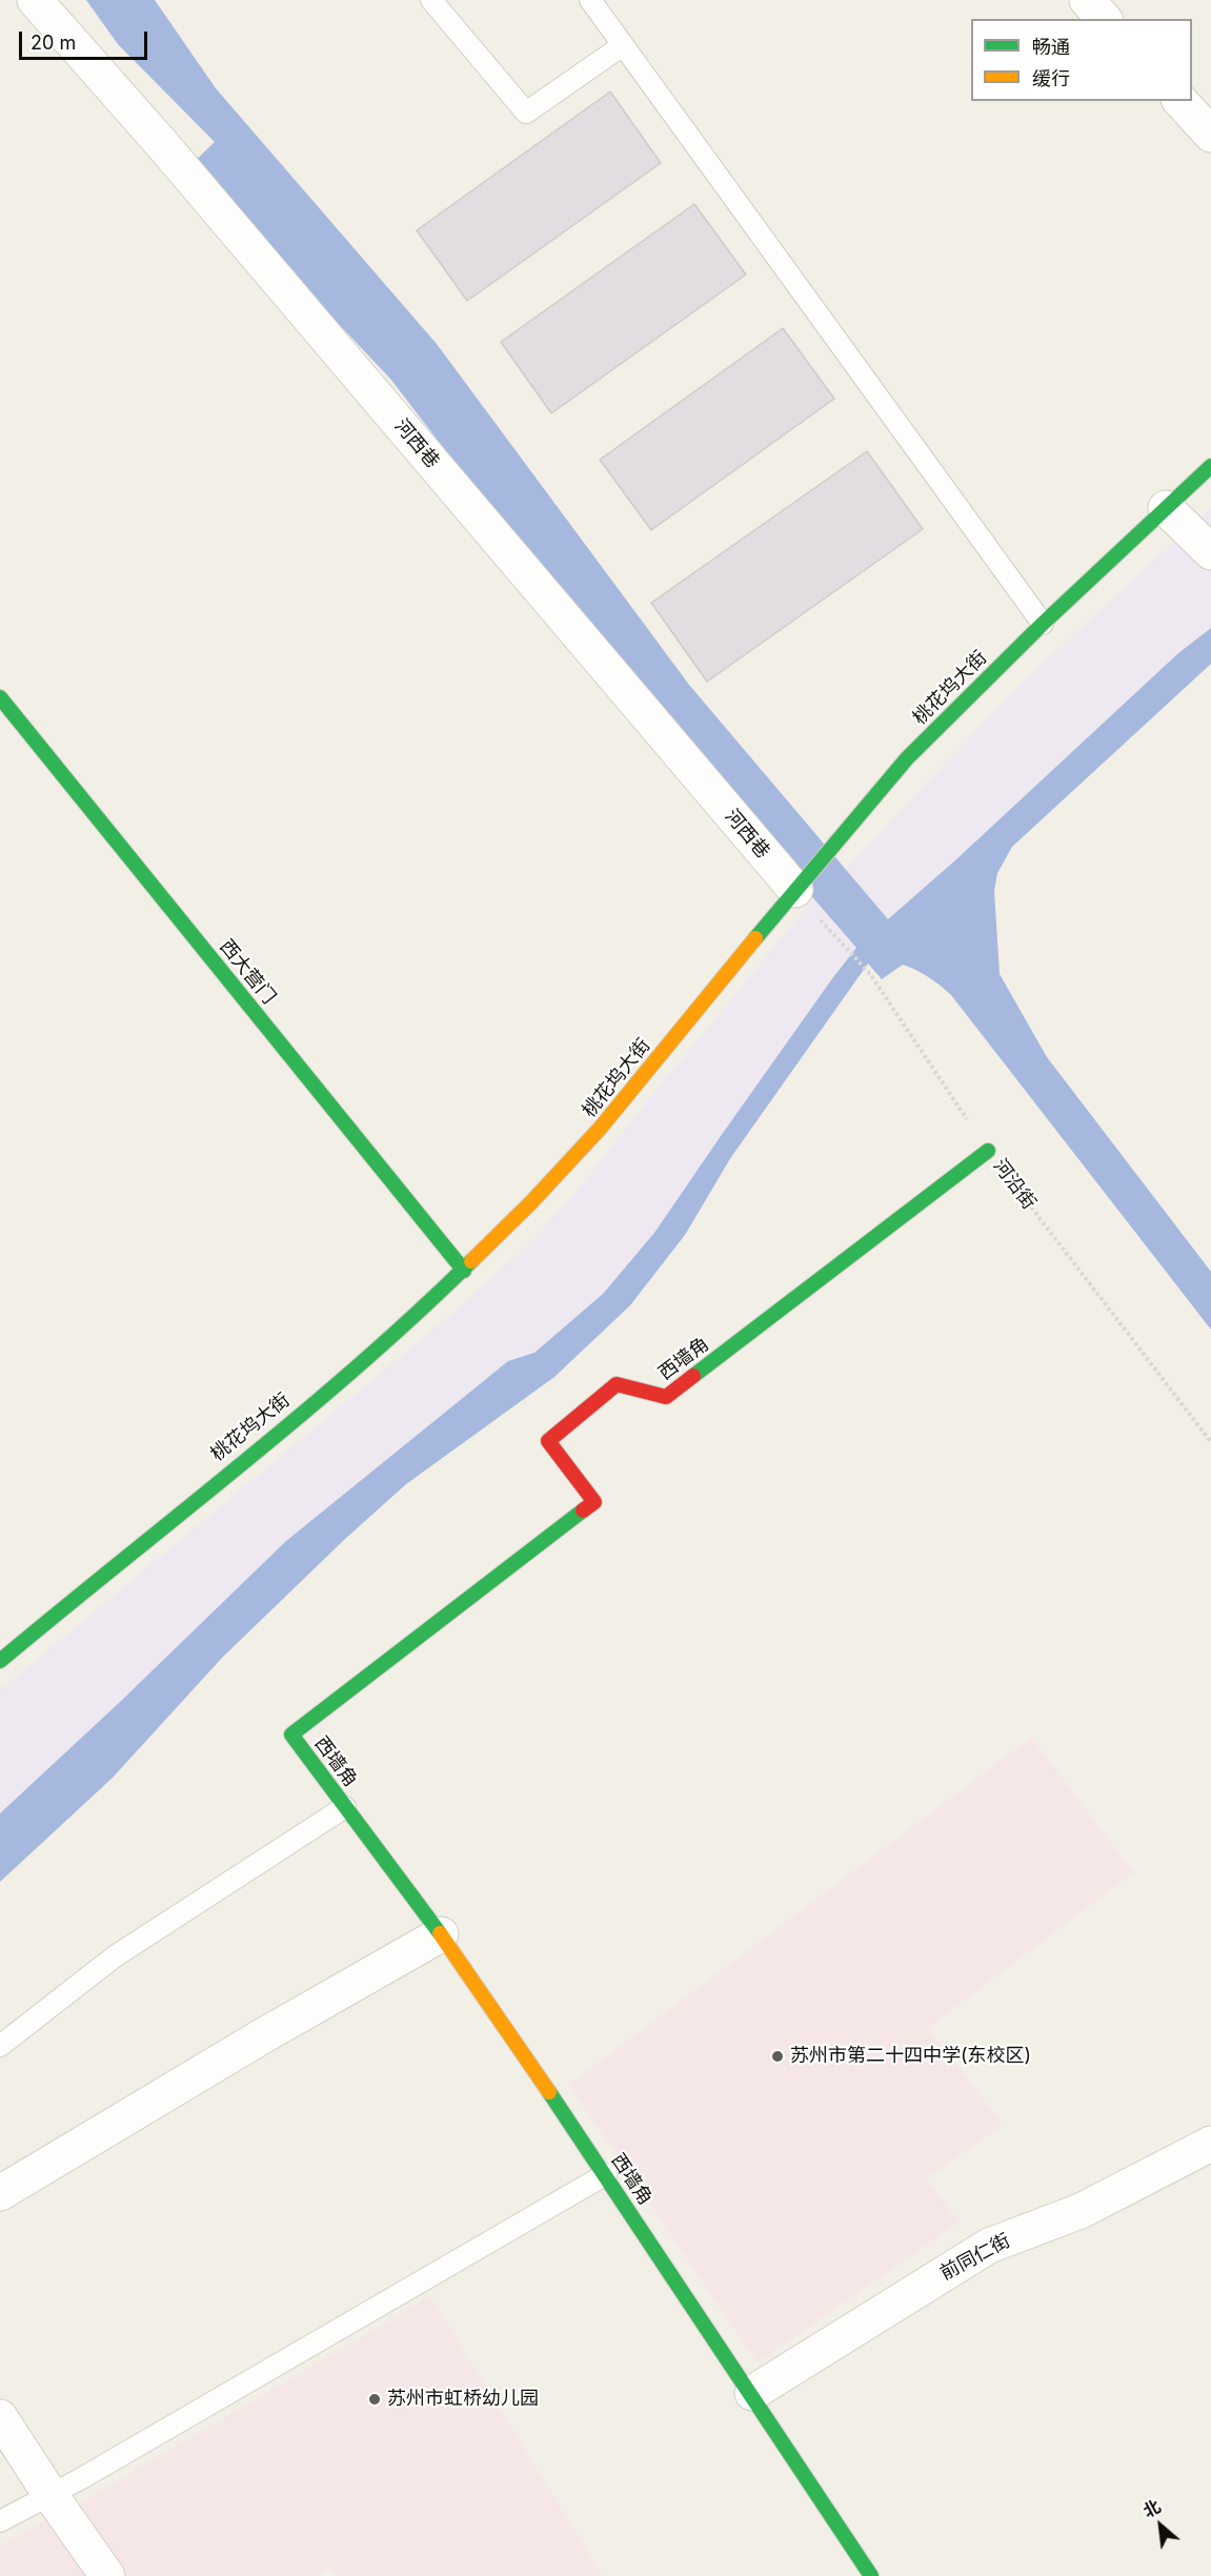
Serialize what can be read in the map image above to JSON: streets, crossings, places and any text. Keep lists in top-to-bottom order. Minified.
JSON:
{"streets":{"street":["河西巷","桃花坞大街","西大营门","西墙角","前同仁街"],"path":["河沿街"]},"crossings":[["河西巷","桃花坞大街"],["桃花坞大街","西大营门"],["河沿街","西墙角"],["西墙角","前同仁街"]],"places":["苏州市第二十四中学(东校区)","苏州市虹桥幼儿园"],"legend":["畅通","缓行"],"scale_bar":"20 m","north":"top left"}
